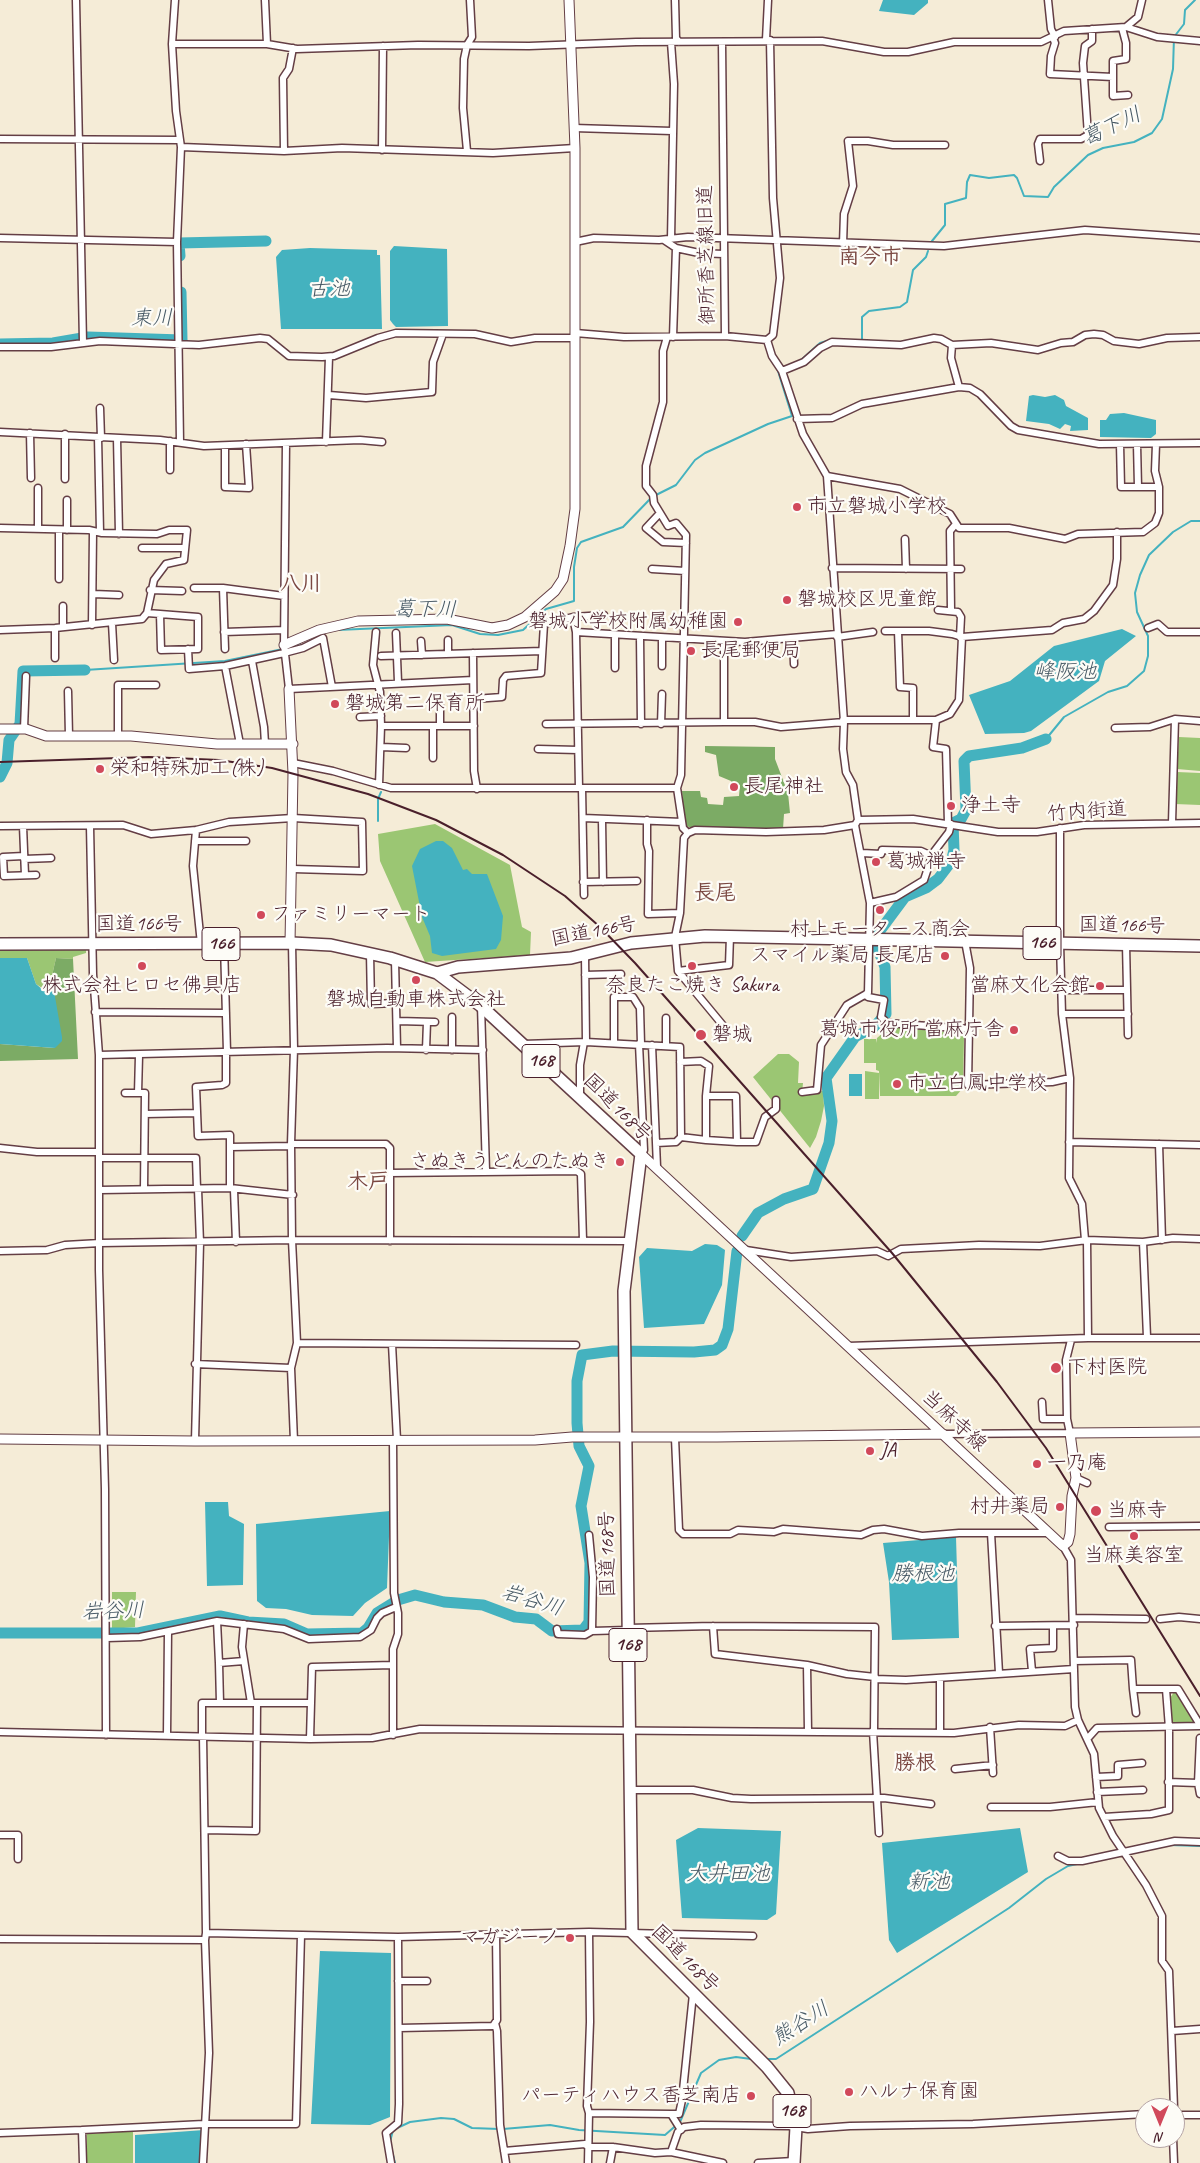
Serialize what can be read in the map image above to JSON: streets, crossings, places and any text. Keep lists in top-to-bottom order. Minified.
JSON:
{"streets":{"highway":["国道166号","166","168","国道168号"],"street":["御所香芝線旧道","竹内街道","当麻寺線"]},"crossings":[["国道166号","国道168号"],["国道168号","当麻寺線"]],"districts":["南今市","八川","長尾","木戸","勝根"],"water":["葛下川","古池","東川","峰阪池","勝根池","岩谷川","大井田池","新池","熊谷川"],"places":["市立磐城小学校","磐城校区児童館","磐城小学校附属幼稚園","長尾郵便局","磐城第二保育所","栄和特殊加工(株)","長尾神社","浄土寺","葛城禅寺","村上モータース商会","ファミリーマート","スマイル薬局 長尾店","株式会社ヒロセ佛具店","奈良たこ焼き Sakura","磐城自動車株式会社","當麻文化会館","葛城市役所 當麻庁舎","磐城","市立白鳳中学校","さぬきうどんのたぬき","下村医院","JA","一乃庵","村井薬局","当麻寺","当麻美容室","マガジーノ","ハルナ保育園","パーティハウス香芝南店"],"north":"bottom"}
